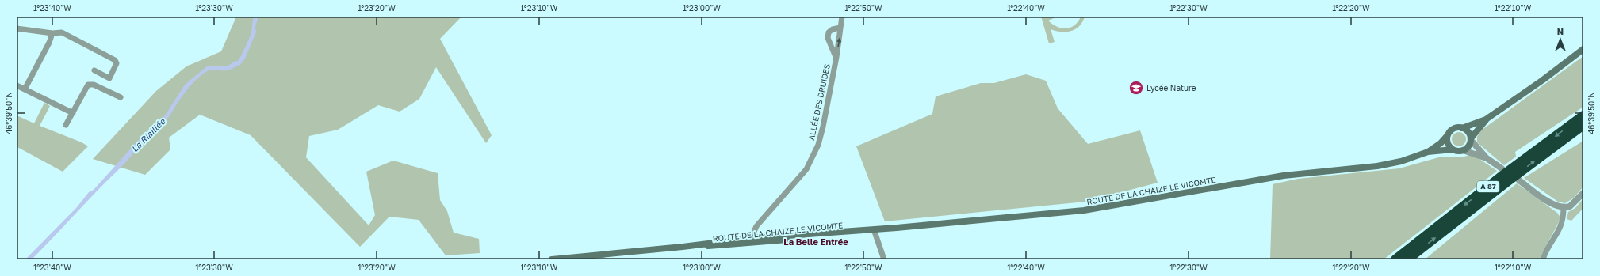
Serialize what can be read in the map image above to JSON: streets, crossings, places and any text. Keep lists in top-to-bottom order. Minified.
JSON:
{"streets":{"highway":["A 87"],"main road":["ROUTE DE LA CHAIZE LE VICOMTE"],"street":["ALLÉE DES DRUIDES"]},"crossings":[["ALLÉE DES DRUIDES","ROUTE DE LA CHAIZE LE VICOMTE"]],"districts":["La Belle Entrée"],"water":["La Riaillée"],"places":{"school or university":["Lycée Nature"]},"north":"top","coordinates":["1°23'40\"W","1°23'30\"W","1°23'20\"W","1°23'10\"W","1°23'00\"W","1°22'50\"W","1°22'40\"W","1°22'30\"W","1°22'20\"W","1°22'10\"W","46°39'50\"N"]}
